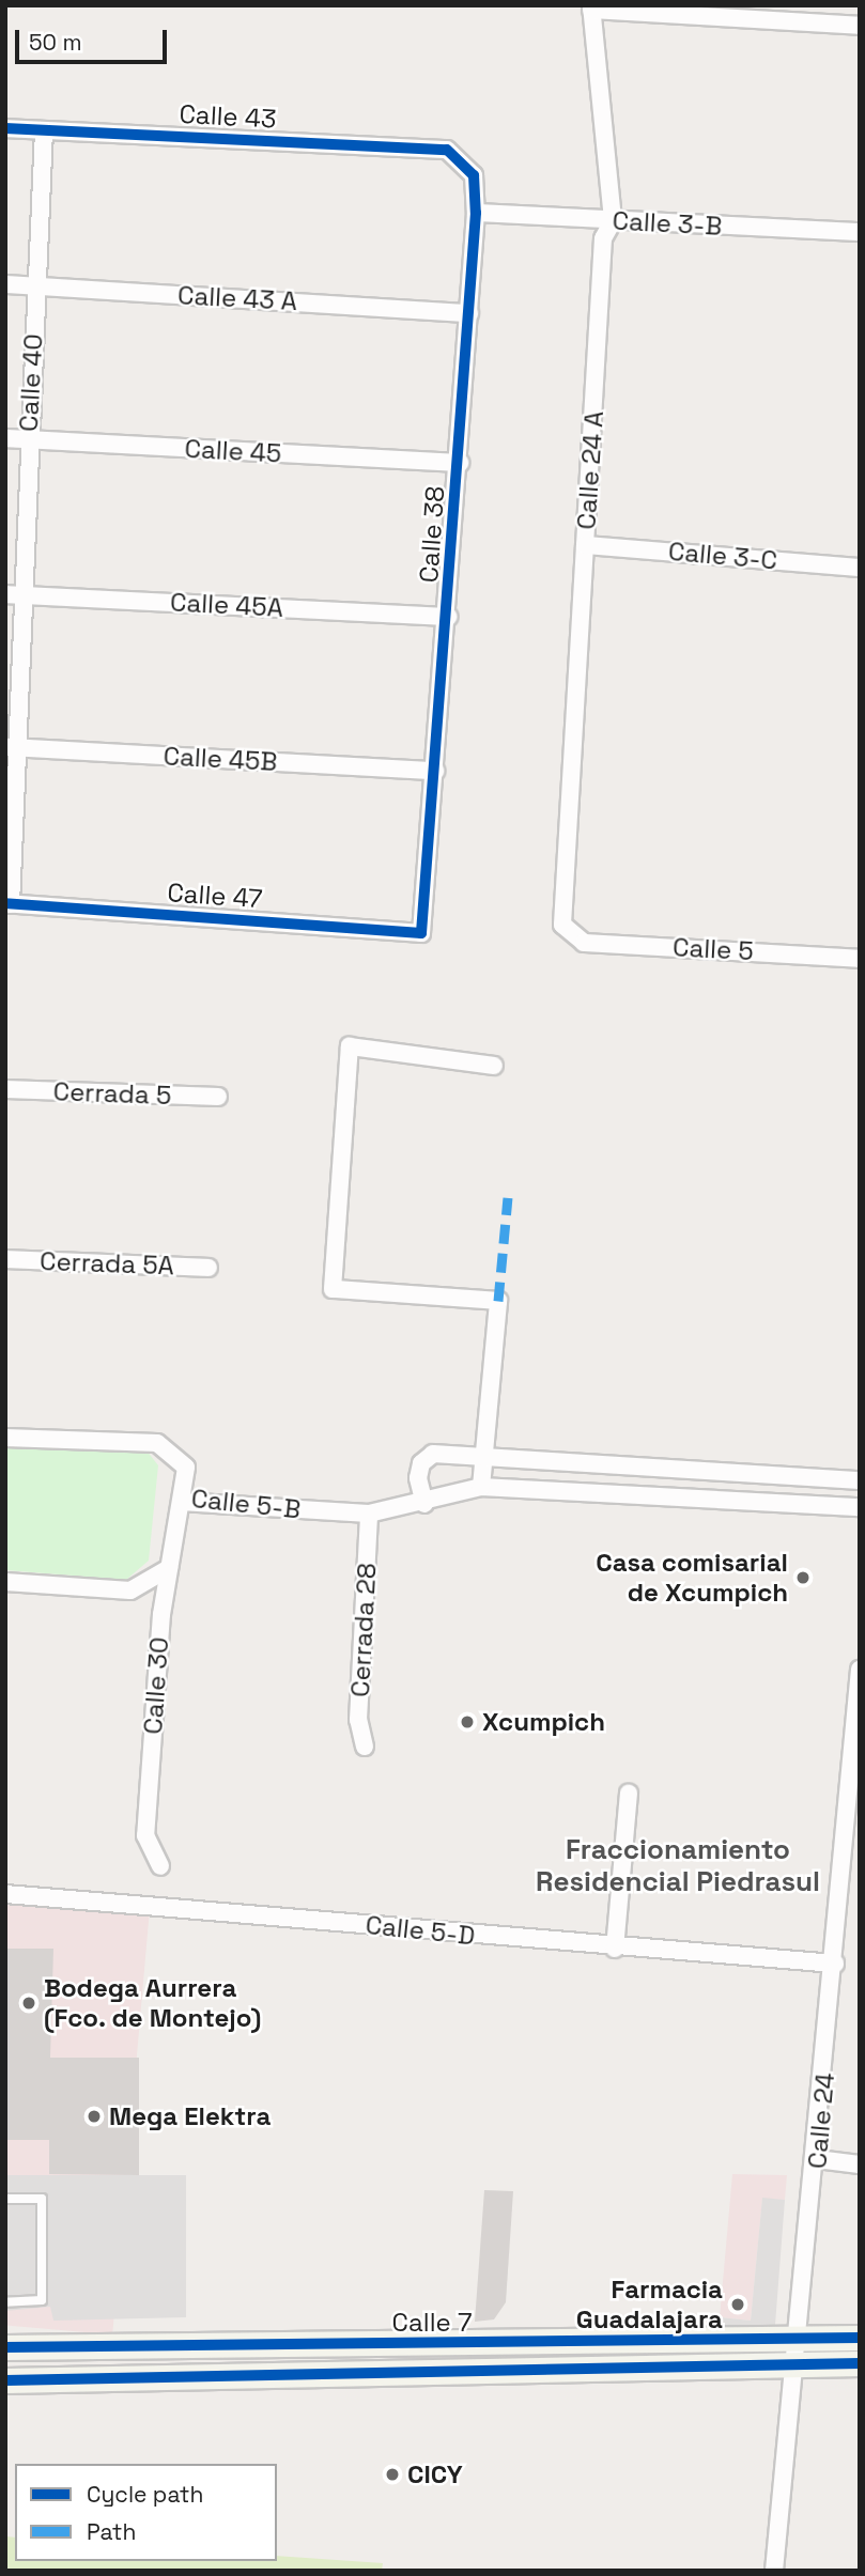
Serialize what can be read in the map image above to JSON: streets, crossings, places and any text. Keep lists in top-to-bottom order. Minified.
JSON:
{"streets":{"main road":["Calle 7"],"street":["Calle 43","Calle 3-B","Calle 43 A","Calle 40","Calle 45","Calle 24 A","Calle 38","Calle 3-C","Calle 45A","Calle 45B","Calle 47","Calle 5","Cerrada 5","Cerrada 5A","Calle 5-B","Cerrada 28","Calle 30","Calle 5-D","Calle 24"]},"crossings":[["Calle 43","Calle 40"],["Calle 43","Calle 38"],["Calle 3-B","Calle 24 A"],["Calle 3-B","Calle 38"],["Calle 43 A","Calle 40"],["Calle 43 A","Calle 38"],["Calle 40","Calle 45"],["Calle 40","Calle 45A"],["Calle 40","Calle 45B"],["Calle 40","Calle 47"],["Calle 45","Calle 38"],["Calle 24 A","Calle 3-C"],["Calle 24 A","Calle 5"],["Calle 38","Calle 45A"],["Calle 38","Calle 45B"],["Calle 38","Calle 47"],["Calle 5-B","Cerrada 28"],["Calle 5-B","Calle 30"],["Calle 5-D","Calle 24"],["Calle 24","Calle 7"]],"districts":["Fraccionamiento Residencial Piedrasul"],"places":["Casa comisarial de Xcumpich","Xcumpich","Bodega Aurrera (Fco. de Montejo)","Mega Elektra","Farmacia Guadalajara","CICY"],"legend":["Cycle path","Path"],"scale_bar":"50 m"}
